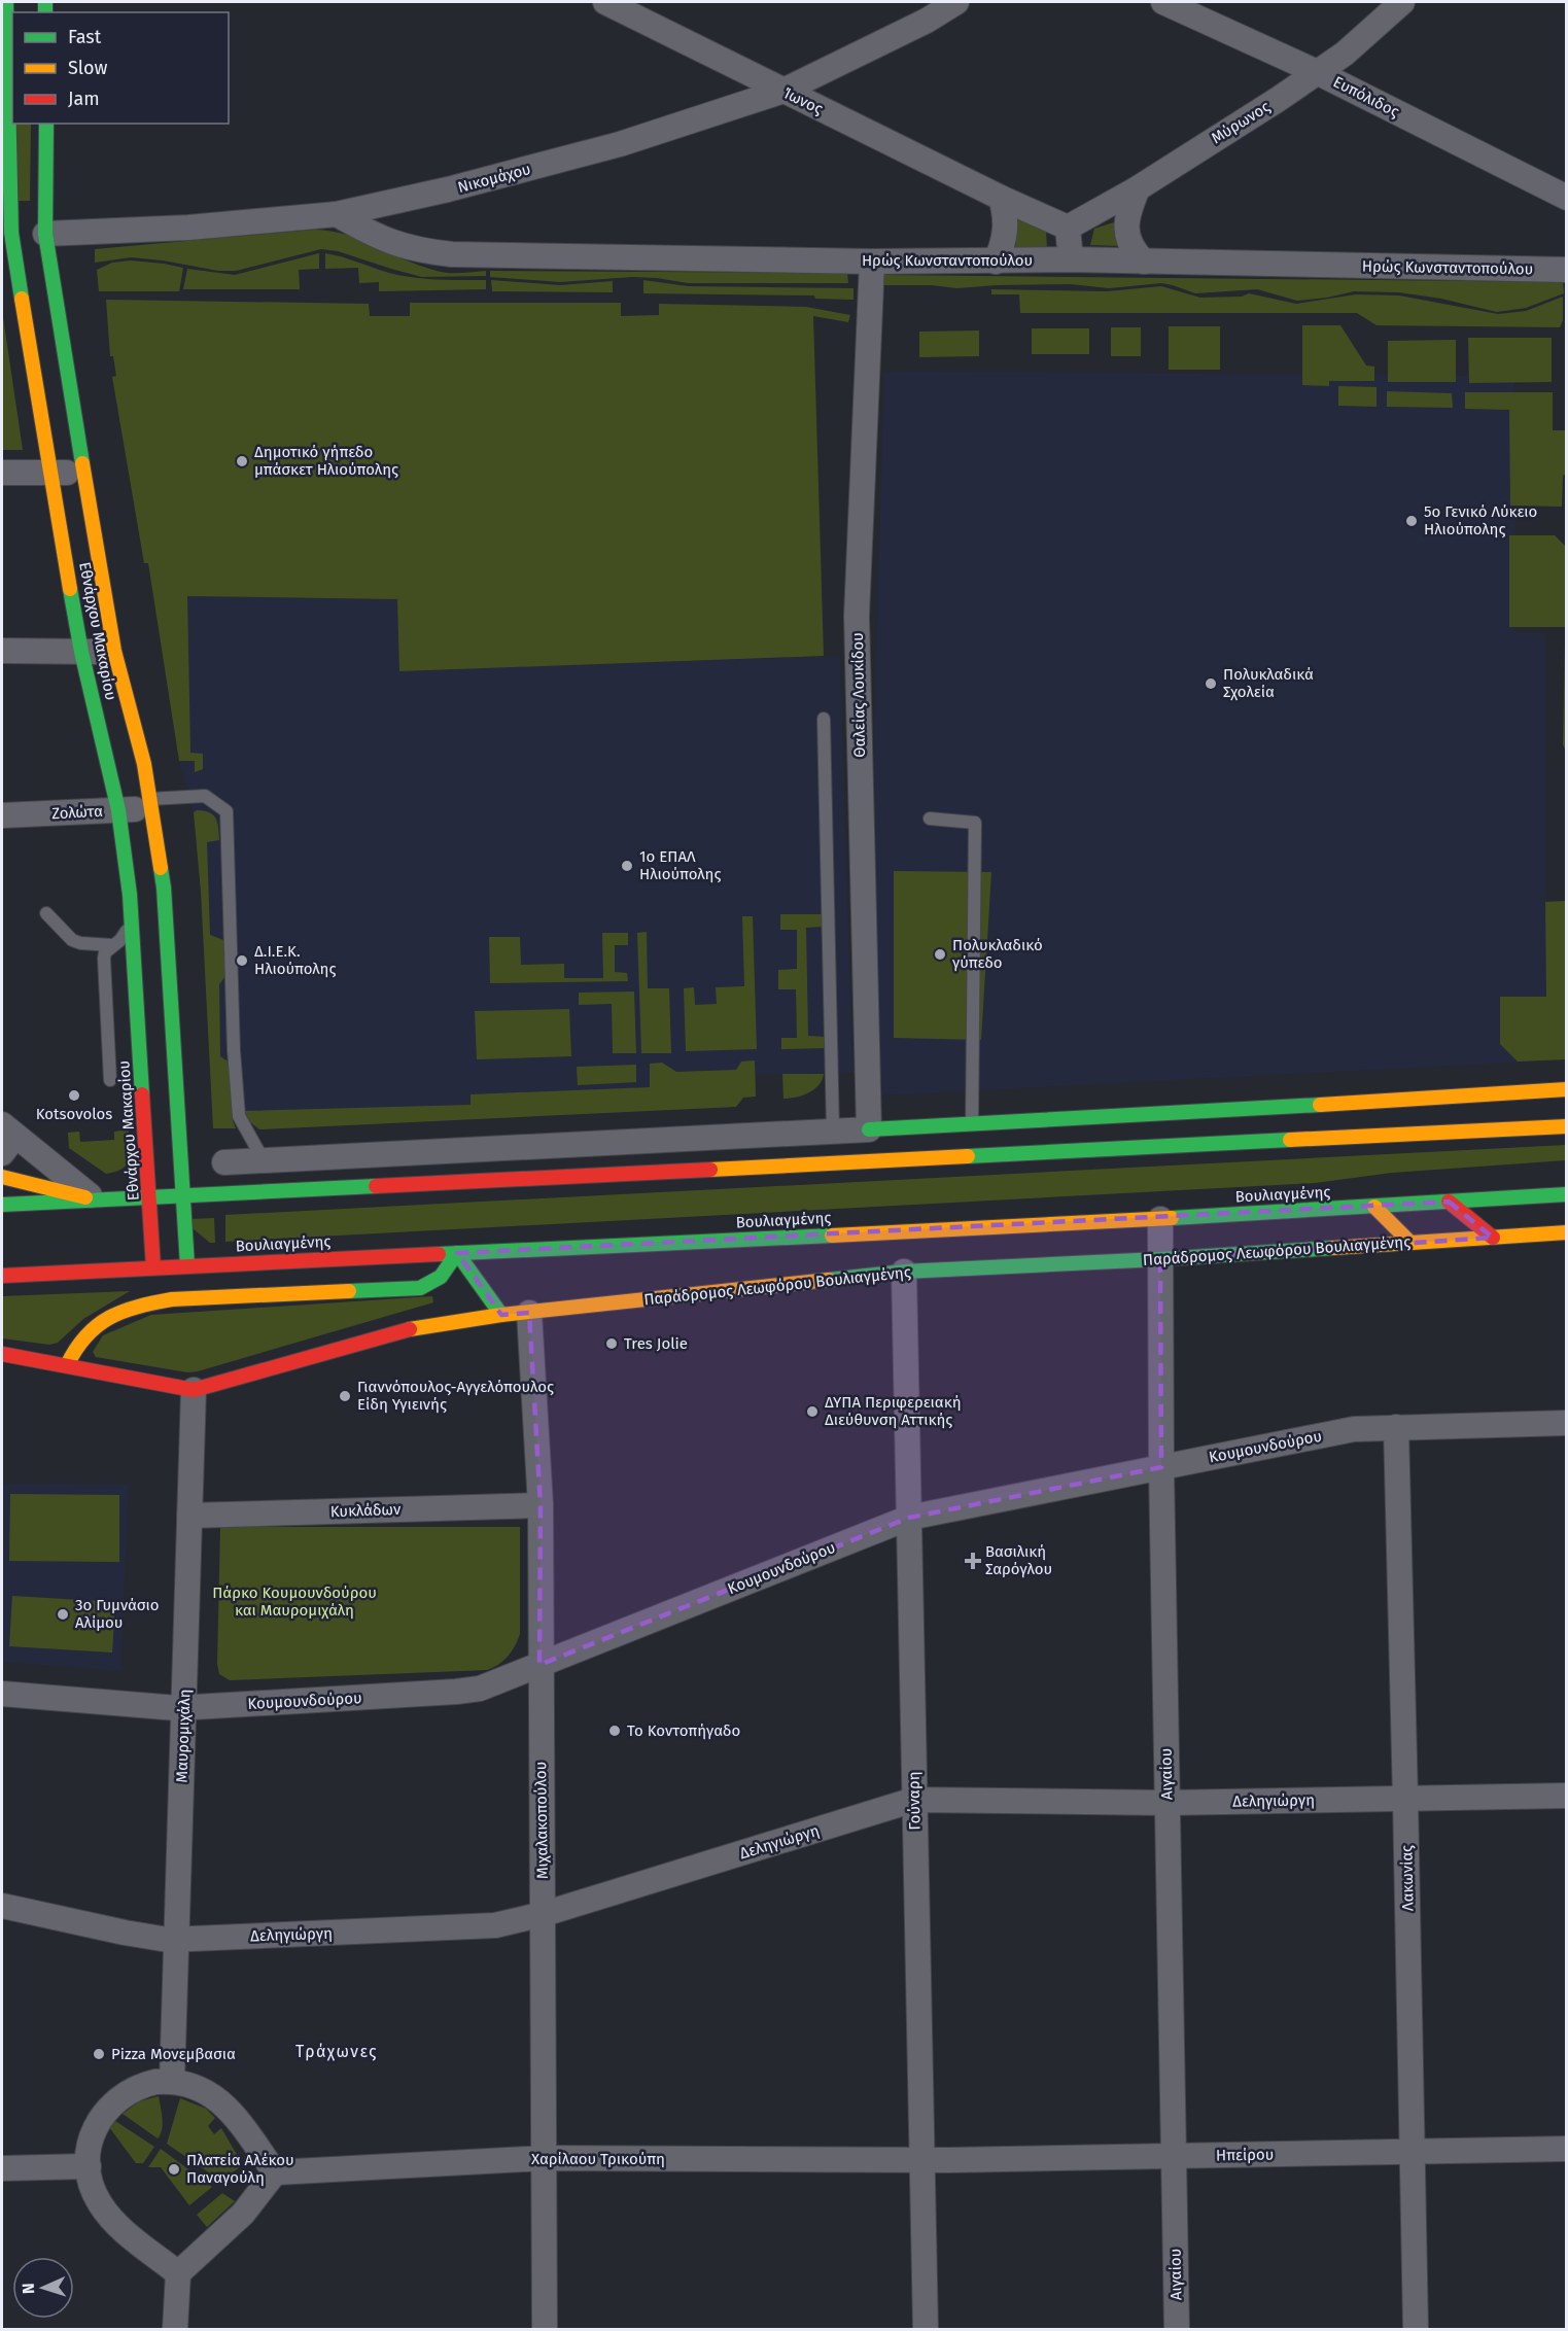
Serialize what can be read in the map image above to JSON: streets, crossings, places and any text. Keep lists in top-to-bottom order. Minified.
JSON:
{"streets":{"street":["Ευπόλιδος","Ίωνος","Μύρωνος","Νικομάχου","Ηρώς Κωνσταντοπούλου","Εθνάρχου Μακαρίου","Θαλείας Λουκίδου","Ζολώτα","Βουλιαγμένης","Παράδρομος Λεωφόρου Βουλιαγμένης","Κουμουνδούρου","Κυκλάδων","Μαυρομιχάλη","Αιγαίου","Γούναρη","Δεληγιώργη","Μιχαλακοπούλου","Λακωνίας","Ηπείρου","Χαρίλαου Τρικούπη"]},"crossings":[["Ευπόλιδος","Μύρωνος"],["Ίωνος","Μύρωνος"],["Ίωνος","Νικομάχου"],["Νικομάχου","Ηρώς Κωνσταντοπούλου"],["Νικομάχου","Εθνάρχου Μακαρίου"],["Ηρώς Κωνσταντοπούλου","Θαλείας Λουκίδου"],["Εθνάρχου Μακαρίου","Ζολώτα"],["Εθνάρχου Μακαρίου","Βουλιαγμένης"],["Βουλιαγμένης","Αιγαίου"],["Παράδρομος Λεωφόρου Βουλιαγμένης","Μαυρομιχάλη"],["Παράδρομος Λεωφόρου Βουλιαγμένης","Αιγαίου"],["Παράδρομος Λεωφόρου Βουλιαγμένης","Γούναρη"],["Παράδρομος Λεωφόρου Βουλιαγμένης","Μιχαλακοπούλου"],["Κουμουνδούρου","Μαυρομιχάλη"],["Κουμουνδούρου","Αιγαίου"],["Κουμουνδούρου","Γούναρη"],["Κουμουνδούρου","Μιχαλακοπούλου"],["Κουμουνδούρου","Λακωνίας"],["Κυκλάδων","Μαυρομιχάλη"],["Κυκλάδων","Μιχαλακοπούλου"],["Μαυρομιχάλη","Δεληγιώργη"],["Μαυρομιχάλη","Χαρίλαου Τρικούπη"],["Αιγαίου","Δεληγιώργη"],["Αιγαίου","Ηπείρου"],["Γούναρη","Δεληγιώργη"],["Γούναρη","Ηπείρου"],["Γούναρη","Χαρίλαου Τρικούπη"],["Δεληγιώργη","Μιχαλακοπούλου"],["Δεληγιώργη","Λακωνίας"],["Μιχαλακοπούλου","Χαρίλαου Τρικούπη"],["Λακωνίας","Ηπείρου"],["Ηπείρου","Χαρίλαου Τρικούπη"]],"districts":["Τράχωνες"],"parks":["Πάρκο Κουμουνδούρου και Μαυρομιχάλη"],"places":{"other":["Δημοτικό γήπεδο μπάσκετ Ηλιούπολης","5ο Γενικό Λύκειο Ηλιούπολης","Πολυκλαδικά Σχολεία","1ο ΕΠΑΛ Ηλιούπολης","Πολυκλαδικό γύπεδο","Δ.Ι.Ε.Κ. Ηλιούπολης","Kotsovolos","Tres Jolie","Γιαννόπουλος-Αγγελόπουλος Είδη Υγιεινής","ΔΥΠΑ Περιφερειακή Διεύθυνση Αττικής","3ο Γυμνάσιο Αλίμου","Το Κοντοπήγαδο","Pizza Μονεμβασια","Πλατεία Αλέκου Παναγούλη"],"health":["Βασιλική Σαρόγλου"]},"legend":["Fast","Slow","Jam"],"north":"left"}
